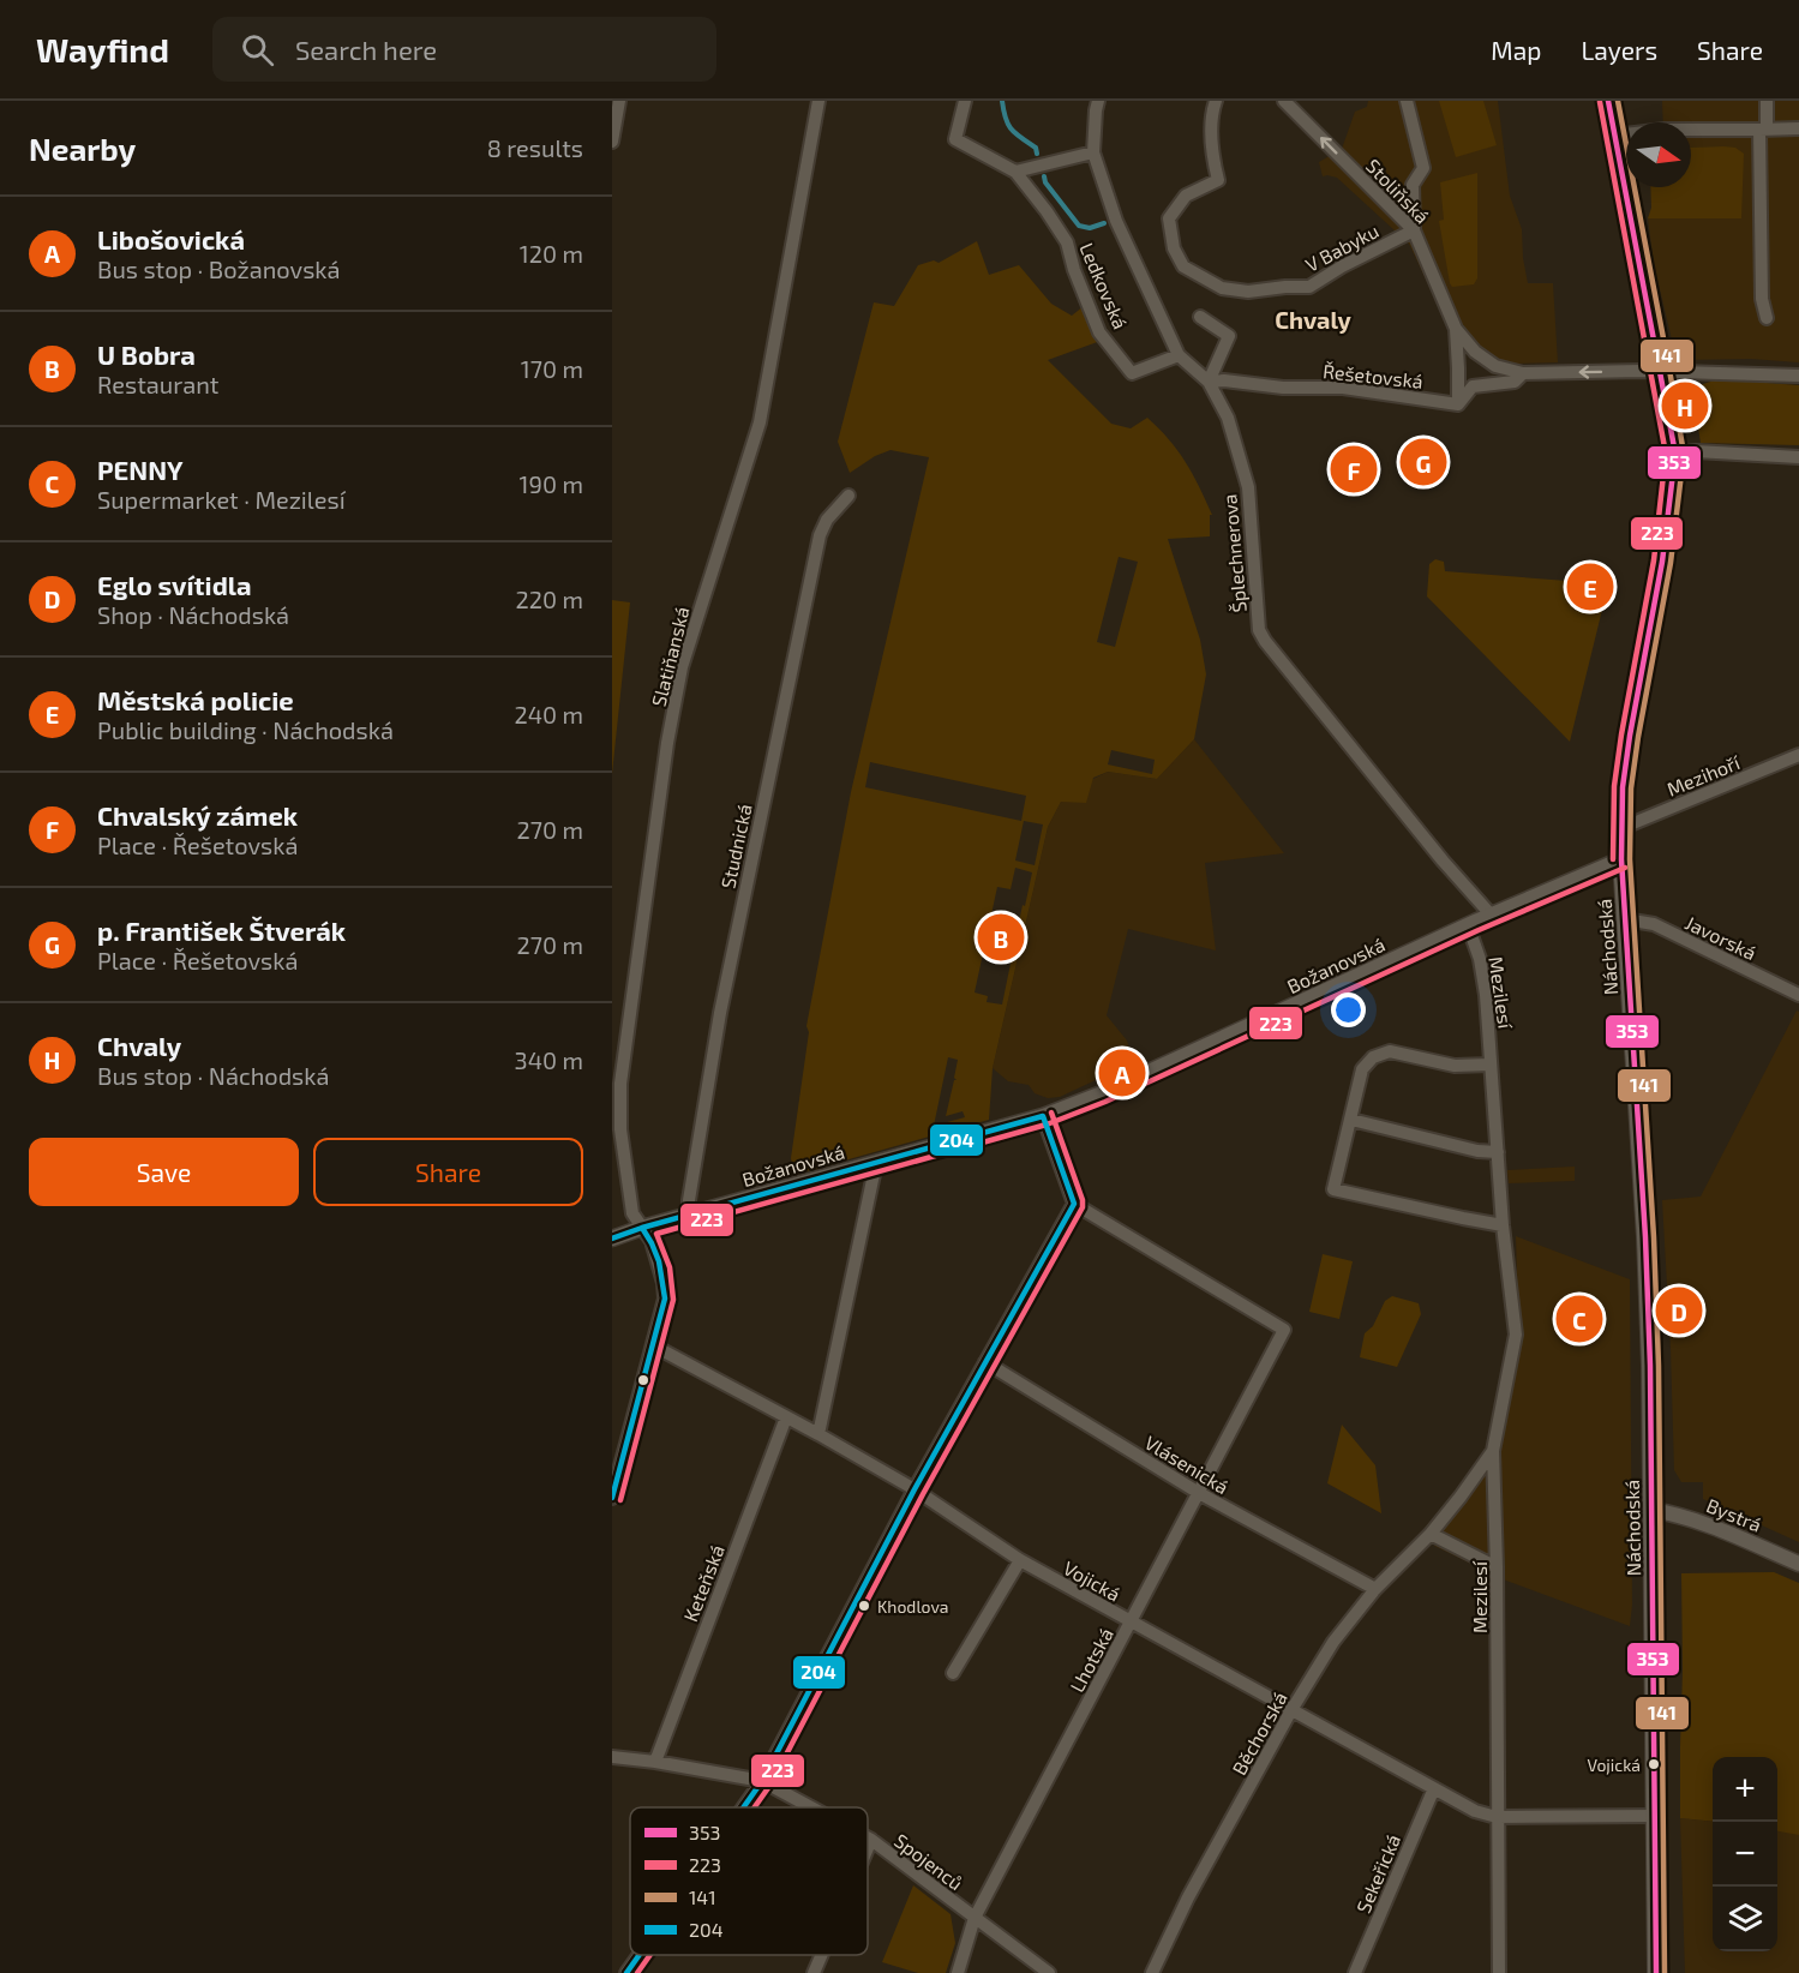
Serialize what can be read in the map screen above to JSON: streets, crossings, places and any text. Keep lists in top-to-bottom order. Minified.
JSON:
{"streets":{"main road":["Náchodská"],"street":["Stoliňská","V Babyku","Ledkovská","Řešetovská","Šplechnerova","Slatiňanská","Mezihoří","Studnická","Javorská","Božanovská","Mezilesí","Vlásenická","Bystrá","Vojická","Keteňská","Lhotská","Běchorská","Spojenců","Sekeřická"]},"crossings":[["Stoliňská","V Babyku"],["Stoliňská","Řešetovská"],["Stoliňská","Náchodská"],["Ledkovská","Šplechnerova"],["Řešetovská","Šplechnerova"],["Šplechnerova","Božanovská"],["Slatiňanská","Božanovská"],["Slatiňanská","Vojická"],["Mezihoří","Náchodská"],["Studnická","Božanovská"],["Javorská","Náchodská"],["Náchodská","Božanovská"],["Náchodská","Bystrá"],["Náchodská","Vojická"],["Božanovská","Mezilesí"],["Mezilesí","Vojická"],["Mezilesí","Běchorská"],["Vlásenická","Lhotská"],["Vlásenická","Běchorská"],["Vojická","Keteňská"],["Vojická","Lhotská"],["Vojická","Běchorská"],["Vojická","Sekeřická"],["Keteňská","Spojenců"],["Lhotská","Spojenců"]],"one_way":["Stoliňská"],"districts":["Chvaly"],"places":["Khodlova","Vojická"],"lines":["transit line 353","transit line 141","transit line 223","transit line 204"],"legend":["353","223","141","204"],"north":"right","page":{"header":"Wayfind","search":"Search here","nav":["Map","Layers","Share"],"heading":["Nearby","8 results"],"list":[{"mark":"A","name":"Libošovická","note":"Bus stop · Božanovská","value":"120 m"},{"mark":"B","name":"U Bobra","note":"Restaurant","value":"170 m"},{"mark":"C","name":"PENNY","note":"Supermarket · Mezilesí","value":"190 m"},{"mark":"D","name":"Eglo svítidla","note":"Shop · Náchodská","value":"220 m"},{"mark":"E","name":"Městská policie","note":"Public building · Náchodská","value":"240 m"},{"mark":"F","name":"Chvalský zámek","note":"Place · Řešetovská","value":"270 m"},{"mark":"G","name":"p. František Štverák","note":"Place · Řešetovská","value":"270 m"},{"mark":"H","name":"Chvaly","note":"Bus stop · Náchodská","value":"340 m"}],"pins":["H","G","F","E","B","A","D","C"],"buttons":["Save","Share"],"map_buttons":["+","−"]}}
